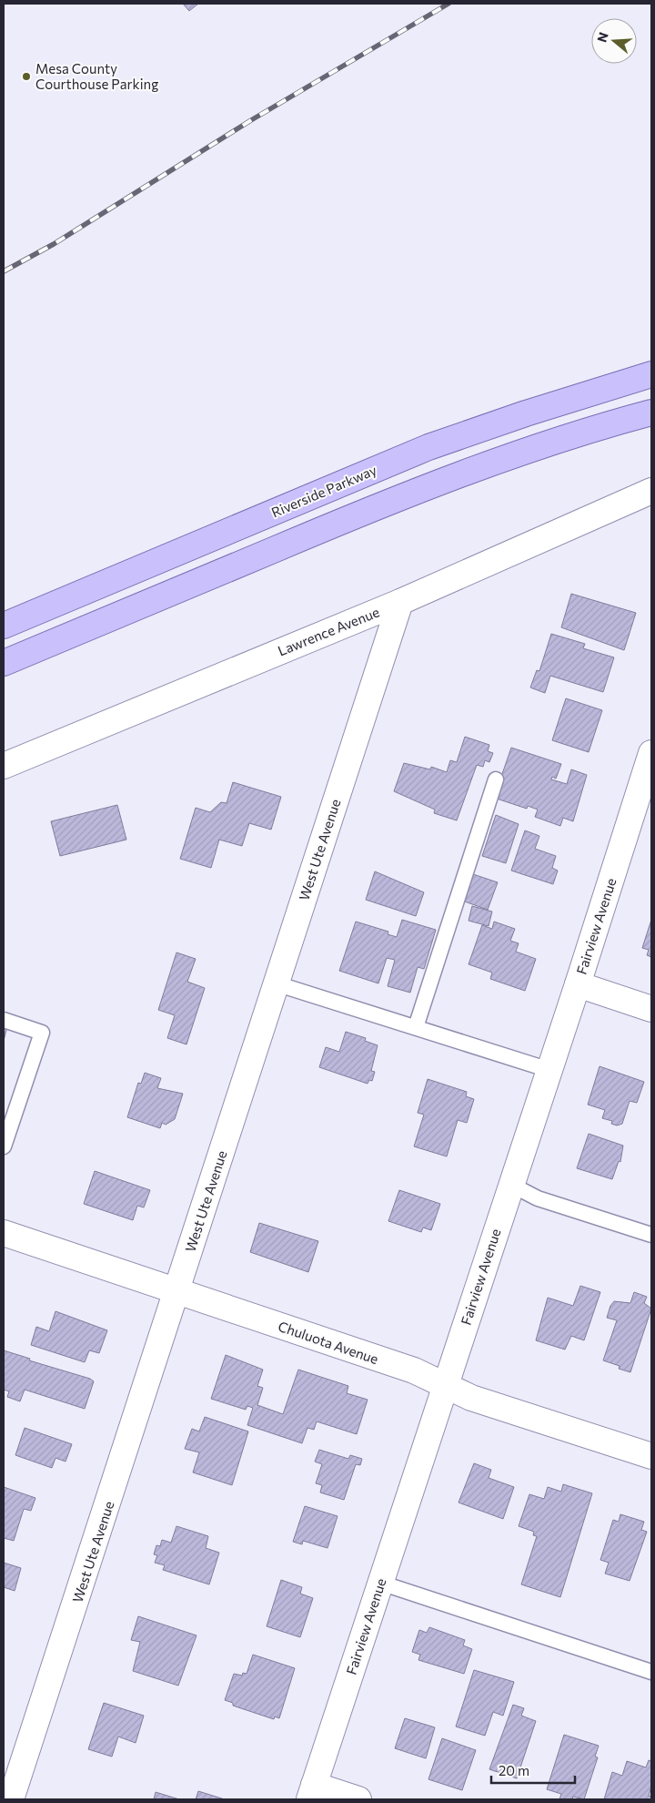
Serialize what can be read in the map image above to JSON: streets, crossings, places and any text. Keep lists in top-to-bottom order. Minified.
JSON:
{"streets":{"main road":["Riverside Parkway"],"street":["Lawrence Avenue","West Ute Avenue","Fairview Avenue","Chuluota Avenue"]},"crossings":[["Lawrence Avenue","West Ute Avenue"],["West Ute Avenue","Chuluota Avenue"],["Fairview Avenue","Chuluota Avenue"]],"places":["Mesa County Courthouse Parking"],"scale_bar":"20 m","north":"left"}
